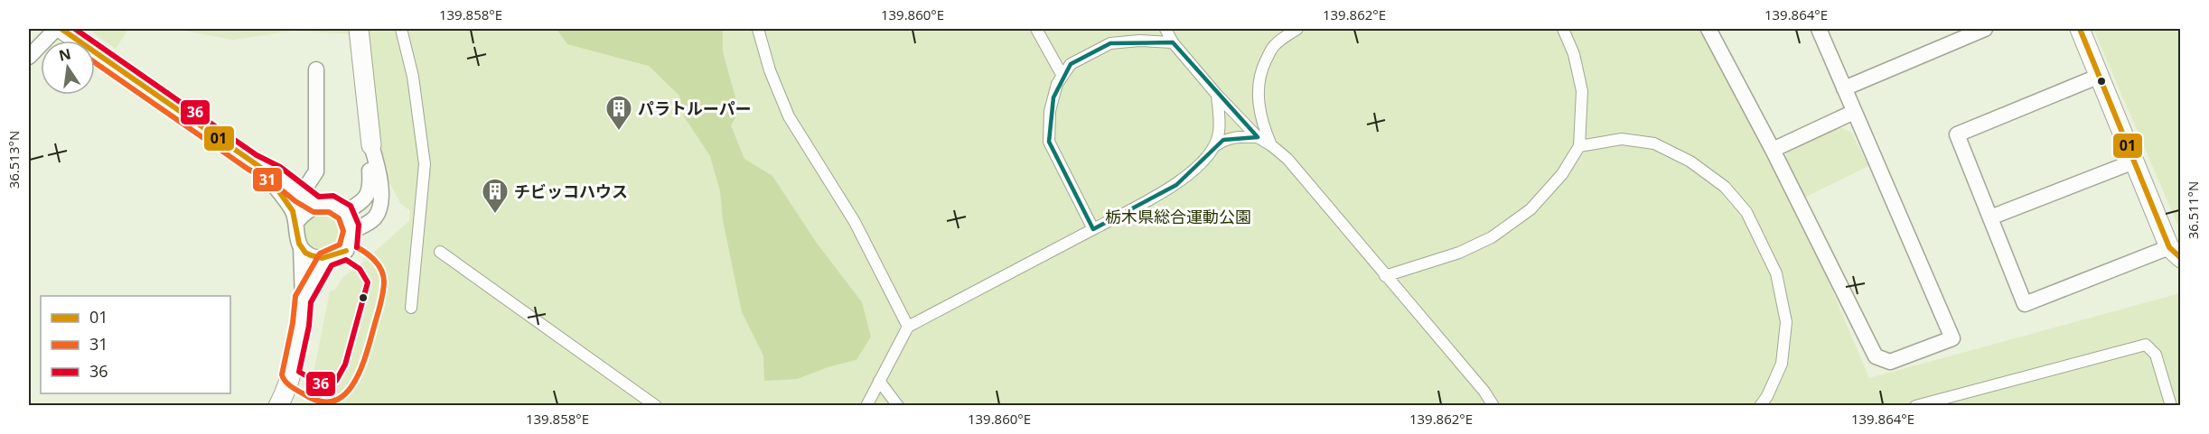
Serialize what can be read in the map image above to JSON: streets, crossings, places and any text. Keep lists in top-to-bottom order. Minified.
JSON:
{"parks":["栃木県総合運動公園"],"places":{"building":["パラトルーパー","チビッコハウス"]},"lines":["transit line 01","transit line 36","transit line 31"],"legend":["01","31","36"],"north":"top","coordinates":["139.858°E","139.860°E","139.862°E","139.864°E","36.513°N","36.511°N"]}
